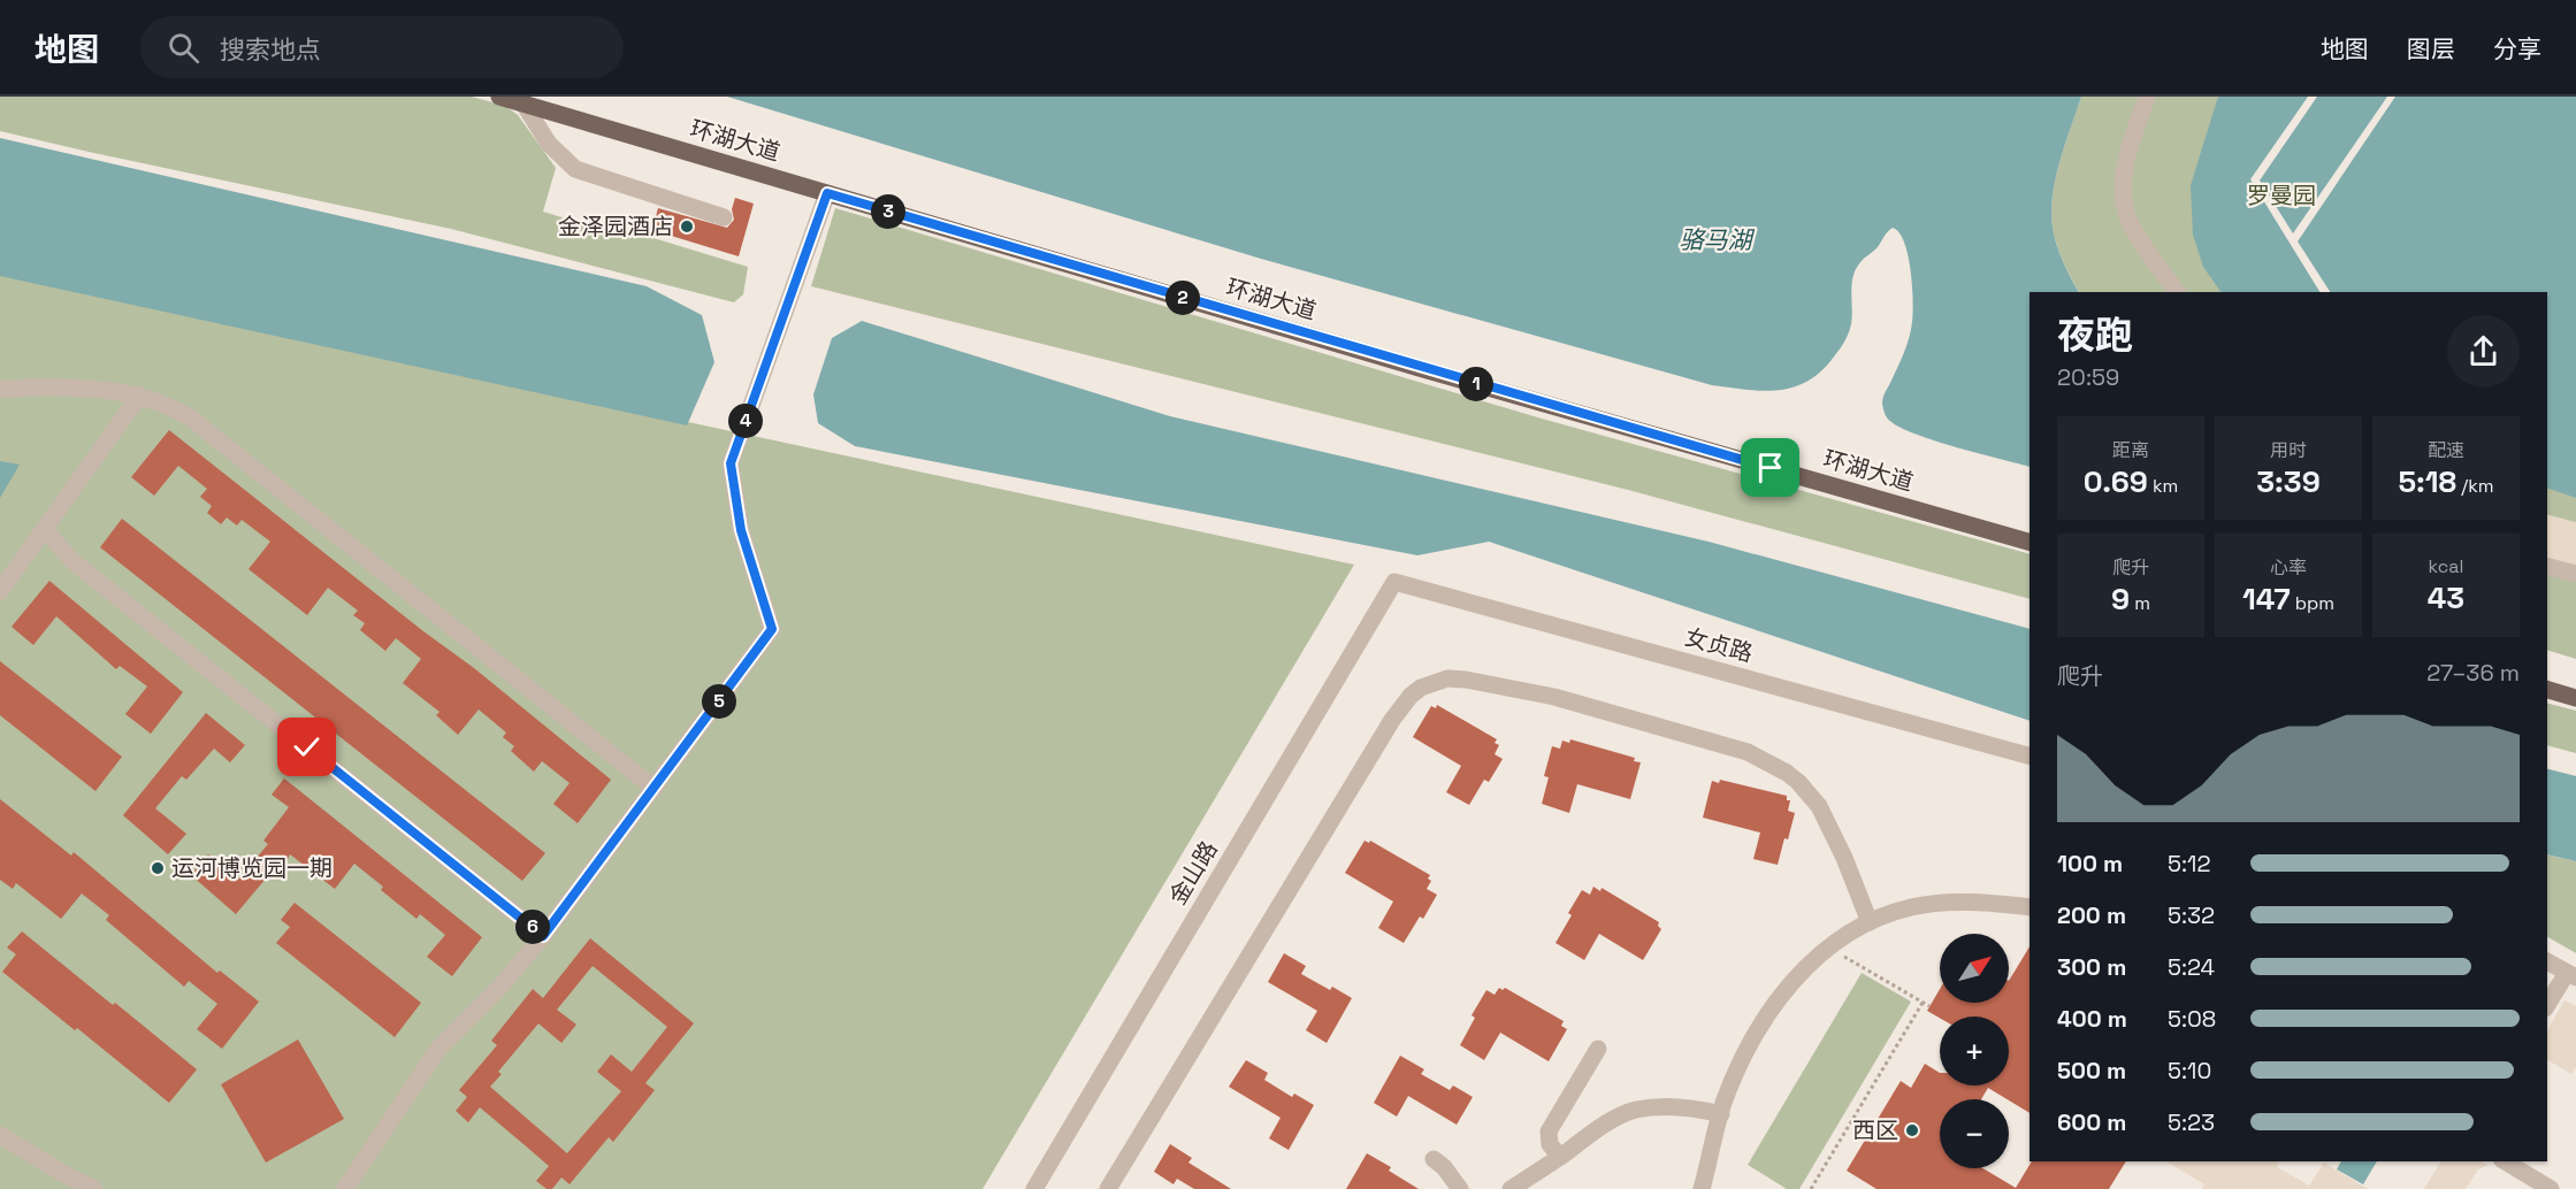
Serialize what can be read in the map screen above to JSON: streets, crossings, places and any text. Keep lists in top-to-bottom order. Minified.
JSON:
{"streets":{"main road":["环湖大道"],"street":["女贞路","金山路"]},"crossings":[["女贞路","金山路"]],"water":["骆马湖"],"parks":["罗曼园"],"places":["金泽园酒店","运河博览园一期","西区"],"north":"top right","page":{"header":"地图","search":"搜索地点","nav":["地图","图层","分享"],"pins":["3","2","1","4","5","6"],"heading":["夜跑","20:59"],"stats":[["距离","0.69 km"],["用时","3:39"],["配速","5:18 /km"],["爬升","9 m"],["心率","147 bpm"],["kcal","43"]],"chart":["爬升","27–36 m"],"list":[{"name":"100 m","note":"5:12"},{"name":"200 m","note":"5:32"},{"name":"300 m","note":"5:24"},{"name":"400 m","note":"5:08"},{"name":"500 m","note":"5:10"},{"name":"600 m","note":"5:23"}],"map_buttons":["+","−"]}}
